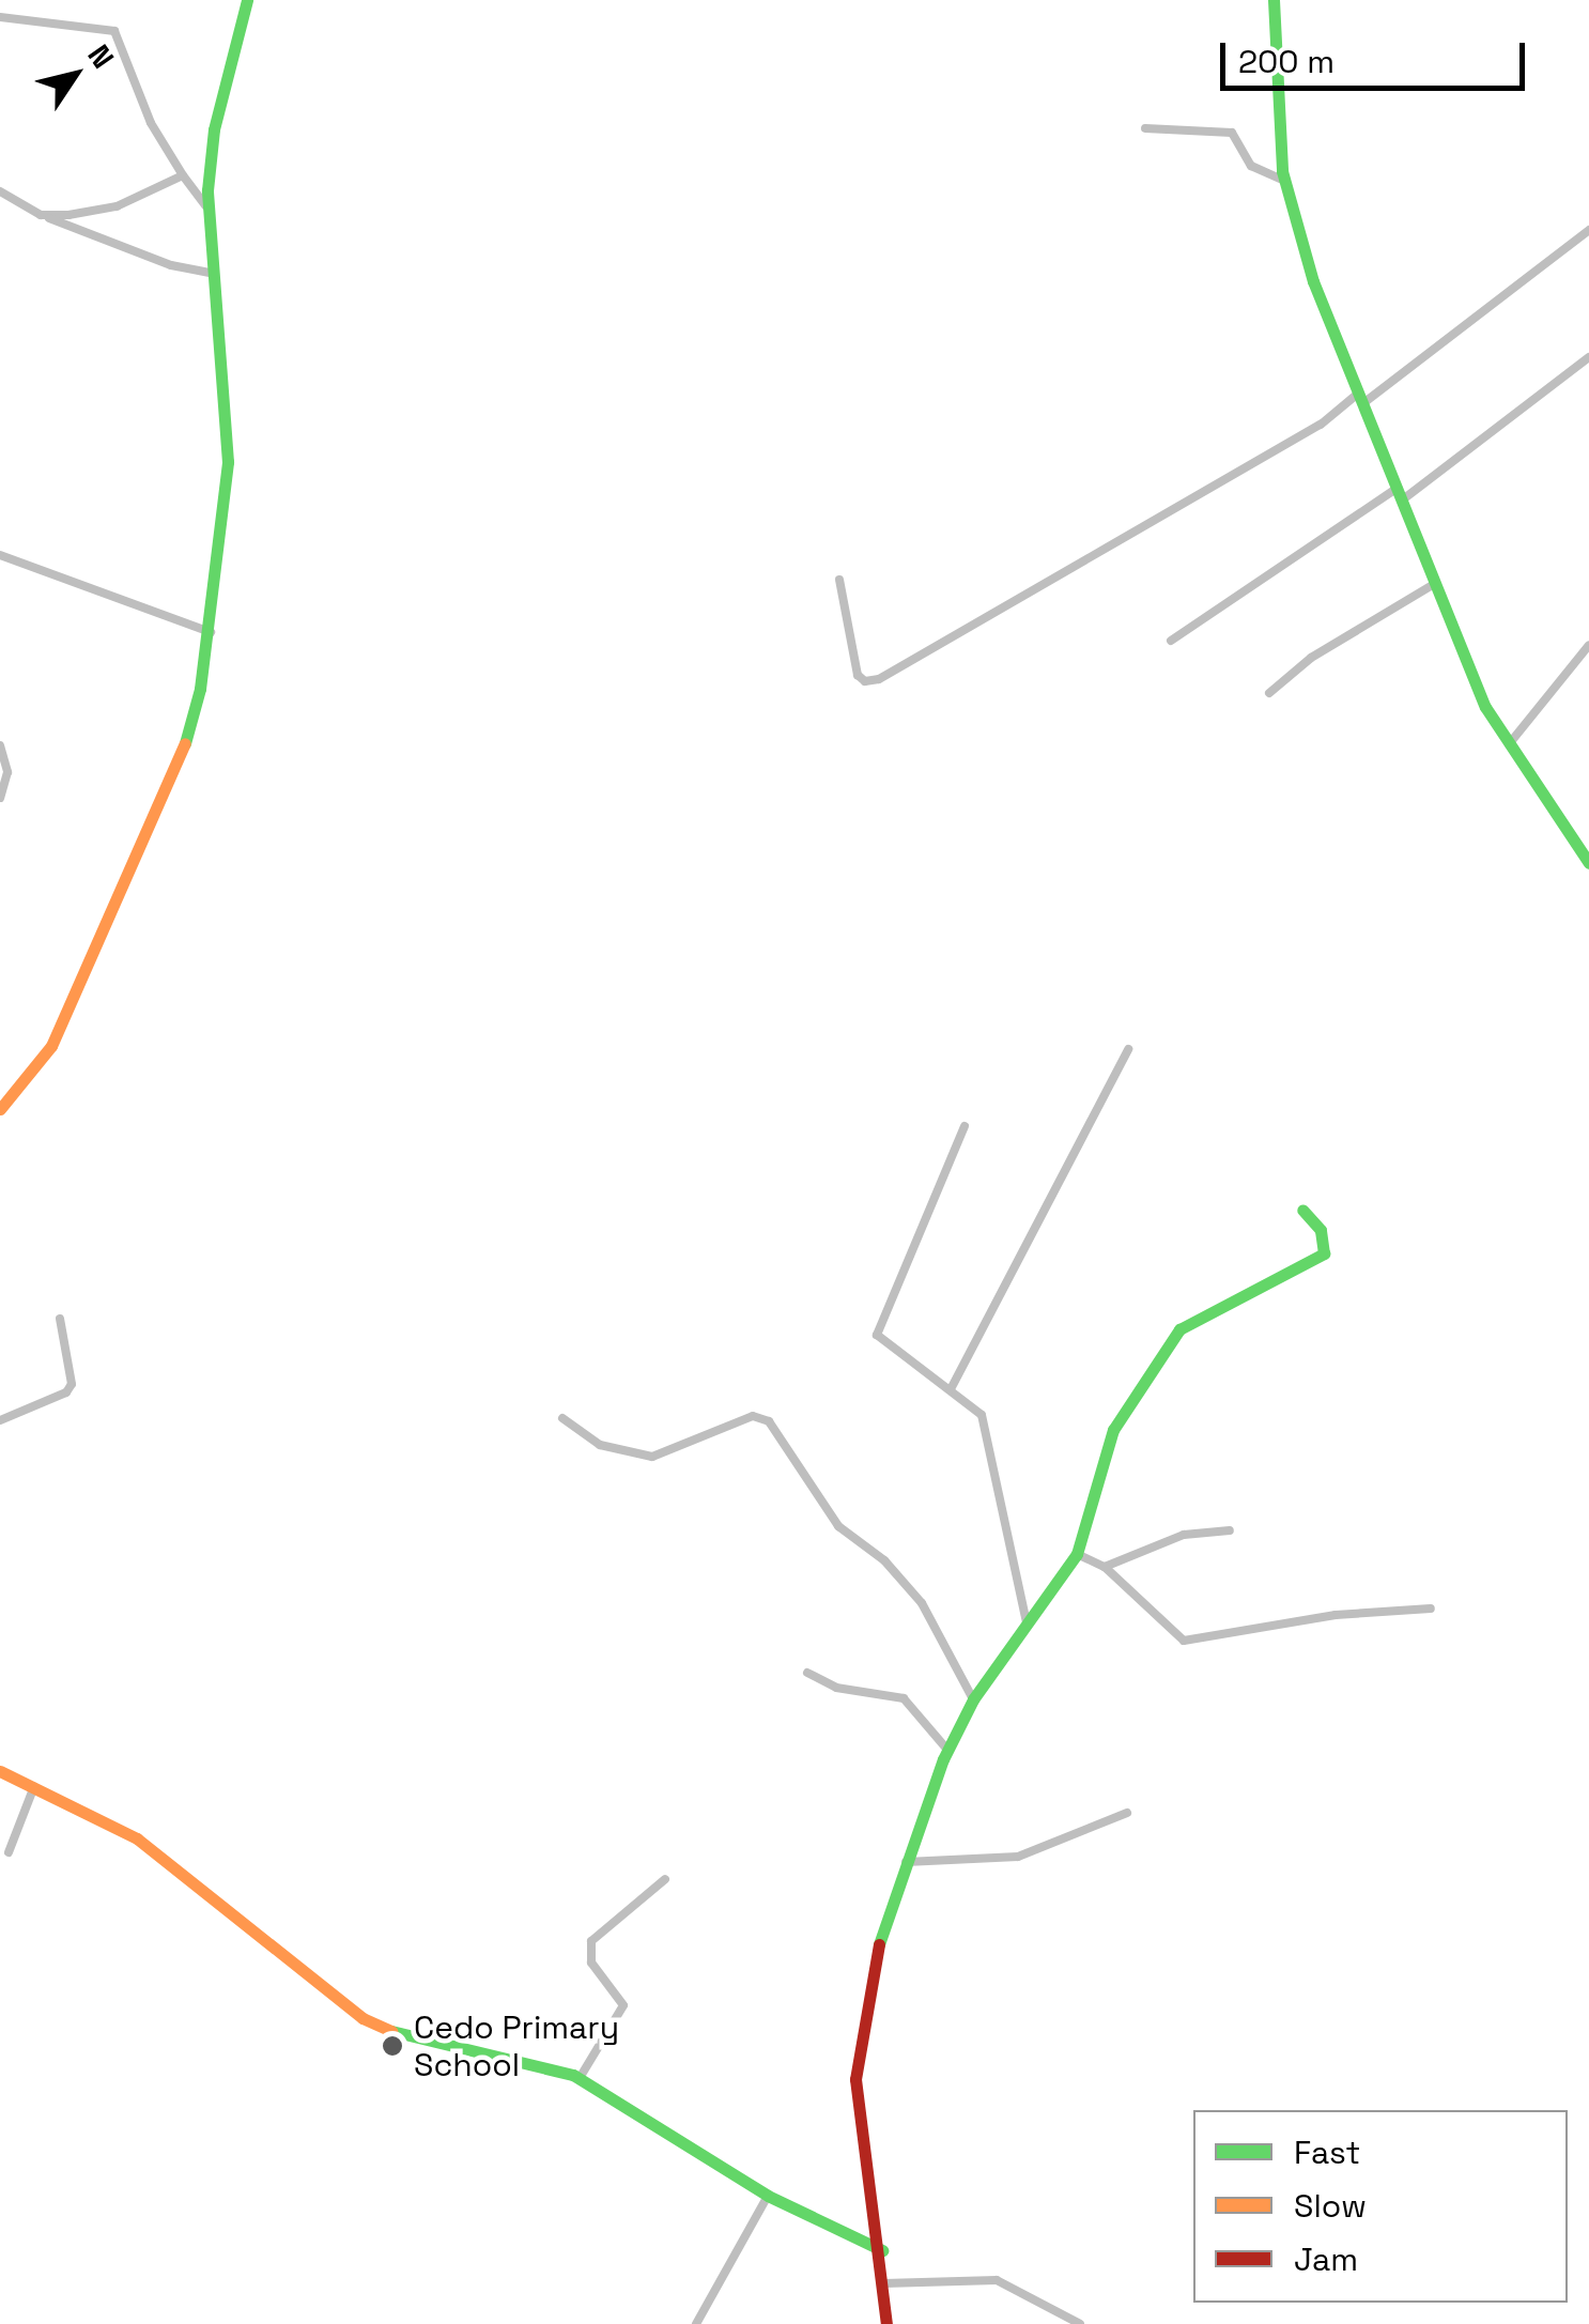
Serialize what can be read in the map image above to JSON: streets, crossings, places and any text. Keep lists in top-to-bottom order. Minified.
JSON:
{"places":["Cedo Primary School"],"legend":["Fast","Slow","Jam"],"scale_bar":"200 m","north":"top right"}
